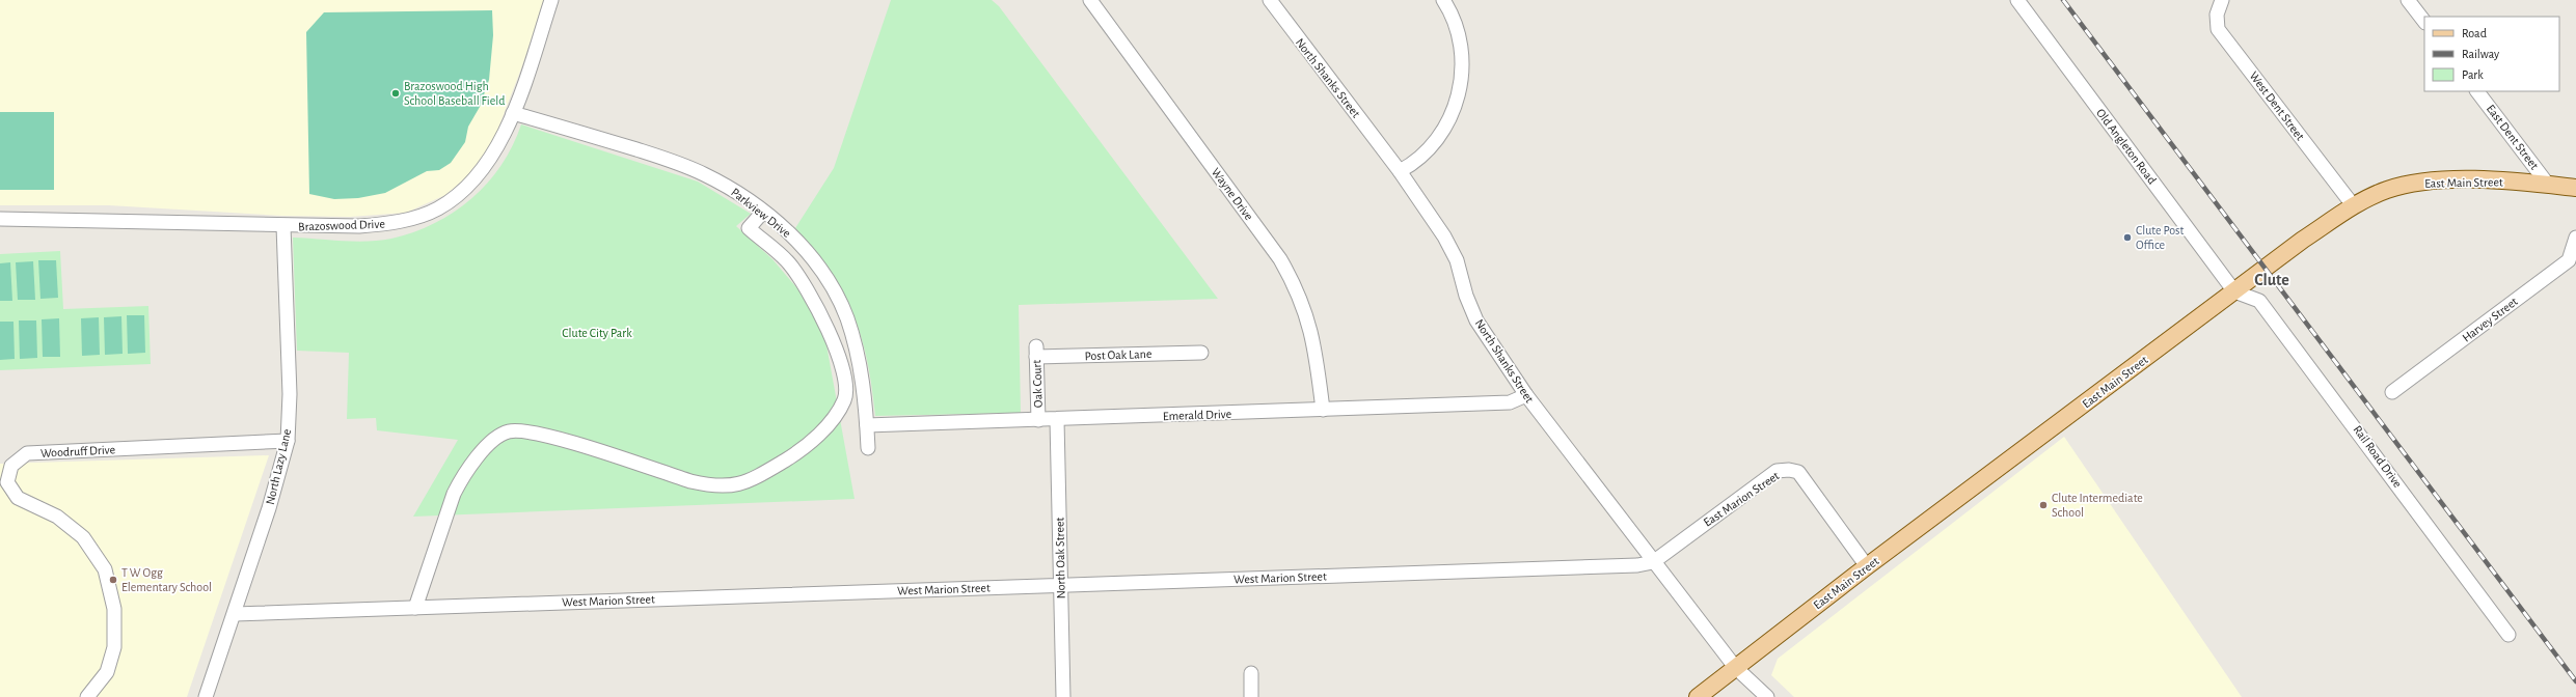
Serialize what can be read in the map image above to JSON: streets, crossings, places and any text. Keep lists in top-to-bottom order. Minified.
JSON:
{"streets":{"main road":["East Main Street"],"street":["North Shanks Street","West Dent Street","East Dent Street","Old Angleton Road","Wayne Drive","Parkview Drive","Brazoswood Drive","Harvey Street","Post Oak Lane","Oak Court","Emerald Drive","Woodruff Drive","Rail Road Drive","North Lazy Lane","East Marion Street","North Oak Street","West Marion Street"]},"crossings":[["North Shanks Street","East Main Street"],["North Shanks Street","Emerald Drive"],["North Shanks Street","East Marion Street"],["North Shanks Street","West Marion Street"],["West Dent Street","East Main Street"],["East Dent Street","East Main Street"],["Old Angleton Road","East Main Street"],["Old Angleton Road","Rail Road Drive"],["East Main Street","Rail Road Drive"],["East Main Street","East Marion Street"],["Wayne Drive","Emerald Drive"],["Parkview Drive","Brazoswood Drive"],["Parkview Drive","Emerald Drive"],["Brazoswood Drive","North Lazy Lane"],["Post Oak Lane","Oak Court"],["Oak Court","Emerald Drive"],["Emerald Drive","North Oak Street"],["Woodruff Drive","North Lazy Lane"],["North Lazy Lane","West Marion Street"],["East Marion Street","West Marion Street"],["North Oak Street","West Marion Street"]],"districts":["Clute"],"parks":["Clute City Park"],"places":["Brazoswood High School Baseball Field","Clute Post Office","Clute Intermediate School","T W Ogg Elementary School"],"legend":["Road","Railway","Park"]}
